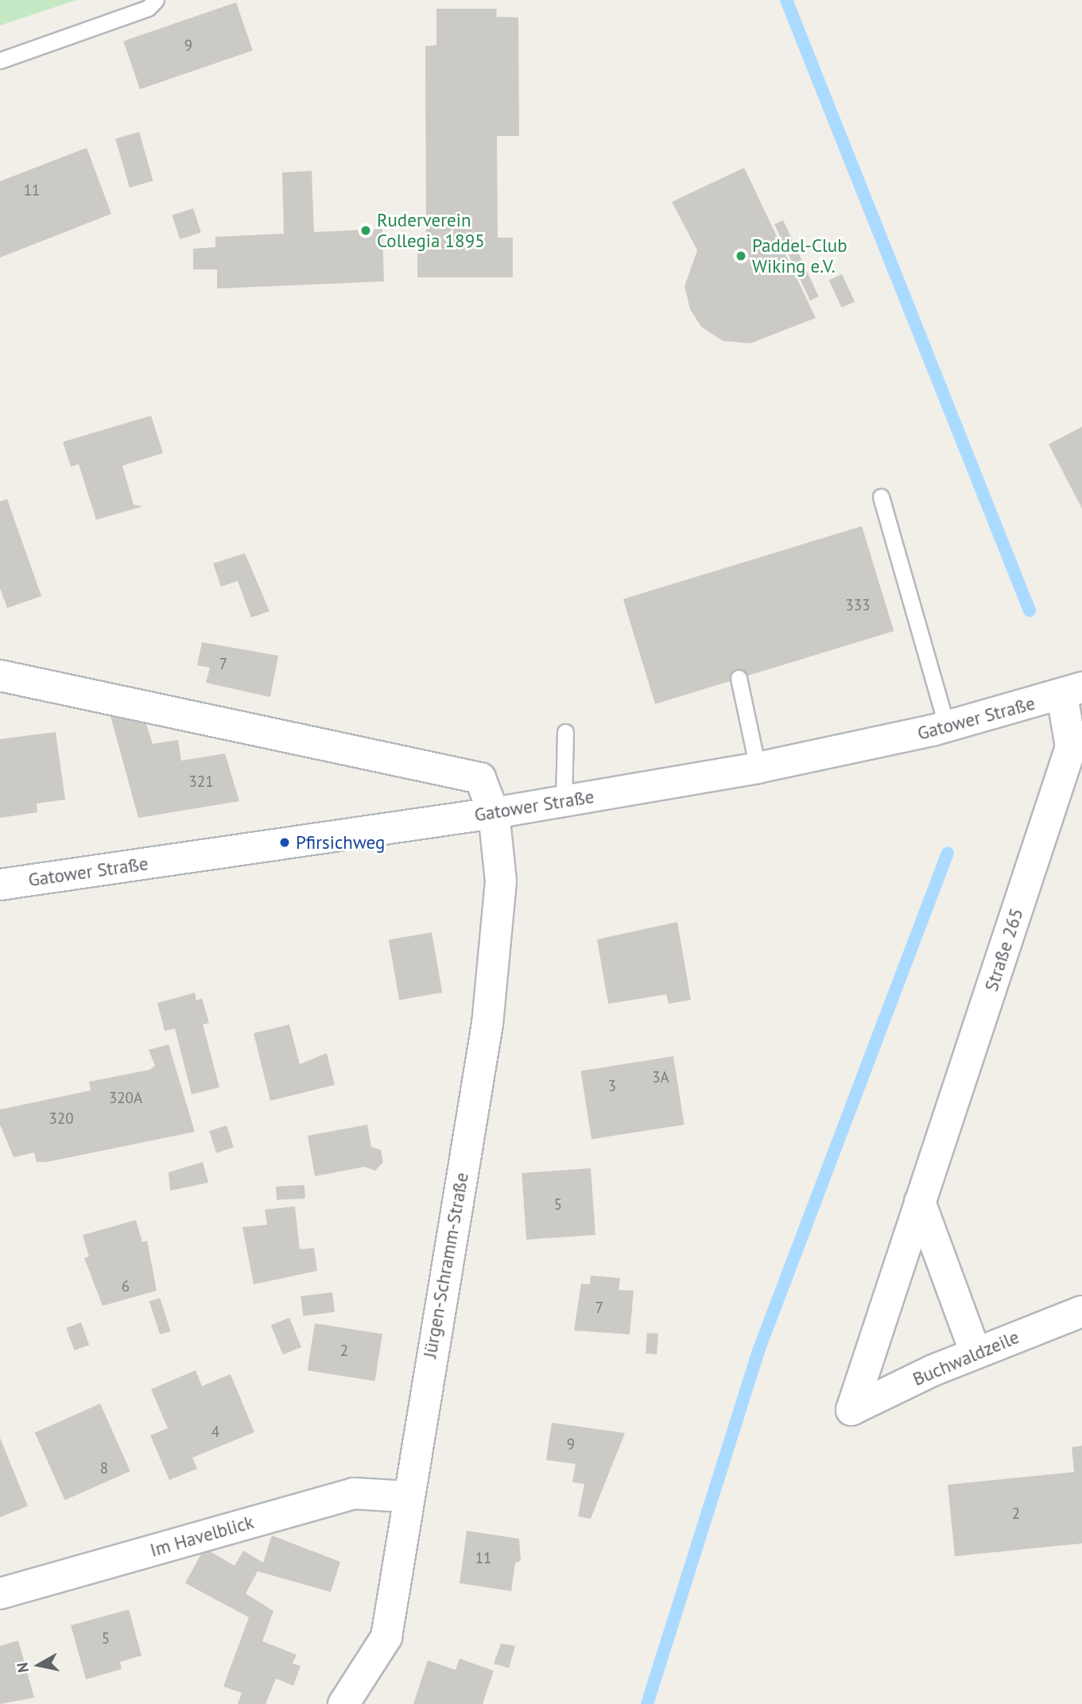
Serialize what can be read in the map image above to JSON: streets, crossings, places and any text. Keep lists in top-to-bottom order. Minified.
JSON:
{"streets":{"street":["Gatower Straße","Straße 265","Jürgen-Schramm-Straße","Buchwaldzeile","Im Havelblick"]},"crossings":[["Gatower Straße","Straße 265"],["Gatower Straße","Jürgen-Schramm-Straße"],["Straße 265","Buchwaldzeile"],["Jürgen-Schramm-Straße","Im Havelblick"]],"places":["Ruderverein Collegia 1895","Paddel-Club Wiking e.V.","Pfirsichweg"],"house_numbers":["9","11","333","7","321","3A","3","320A","320","5","6","7","2","4","9","8","2","11","5"],"north":"left"}
